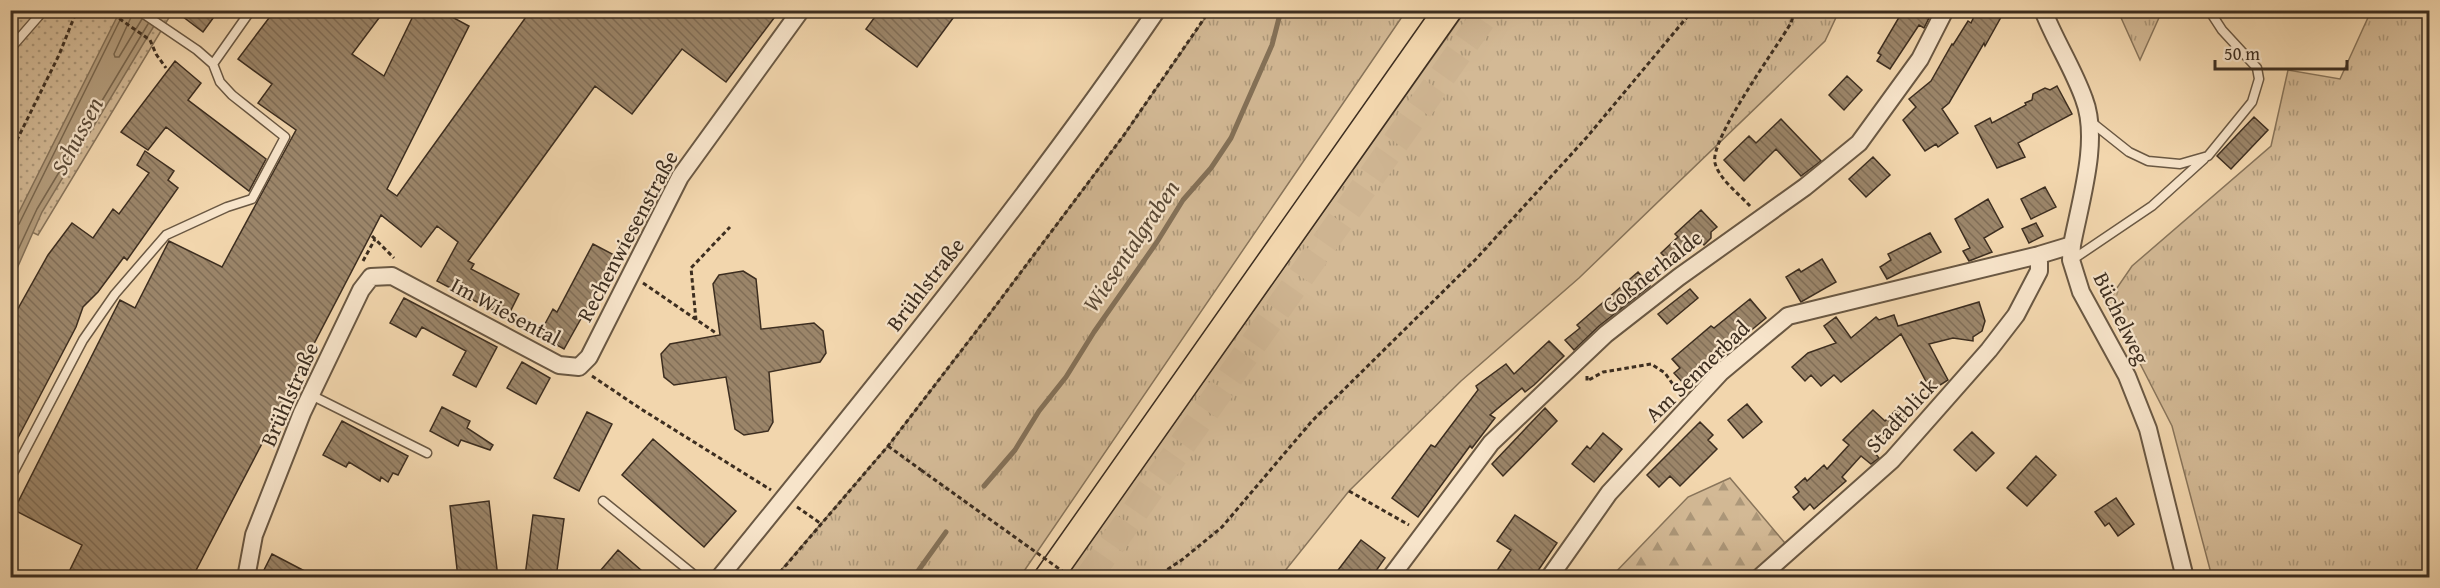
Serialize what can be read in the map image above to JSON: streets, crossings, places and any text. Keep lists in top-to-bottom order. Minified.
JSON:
{"streets":{"street":["Rechenwiesenstraße","Goßnerhalde","Brühlstraße","Im Wiesental","Büchelweg","Am Sennerbad","Stadtblick"]},"crossings":[["Rechenwiesenstraße","Im Wiesental"],["Brühlstraße","Im Wiesental"],["Büchelweg","Am Sennerbad"],["Am Sennerbad","Stadtblick"]],"water":["Schussen","Wiesentalgraben"],"scale_bar":"50 m"}
